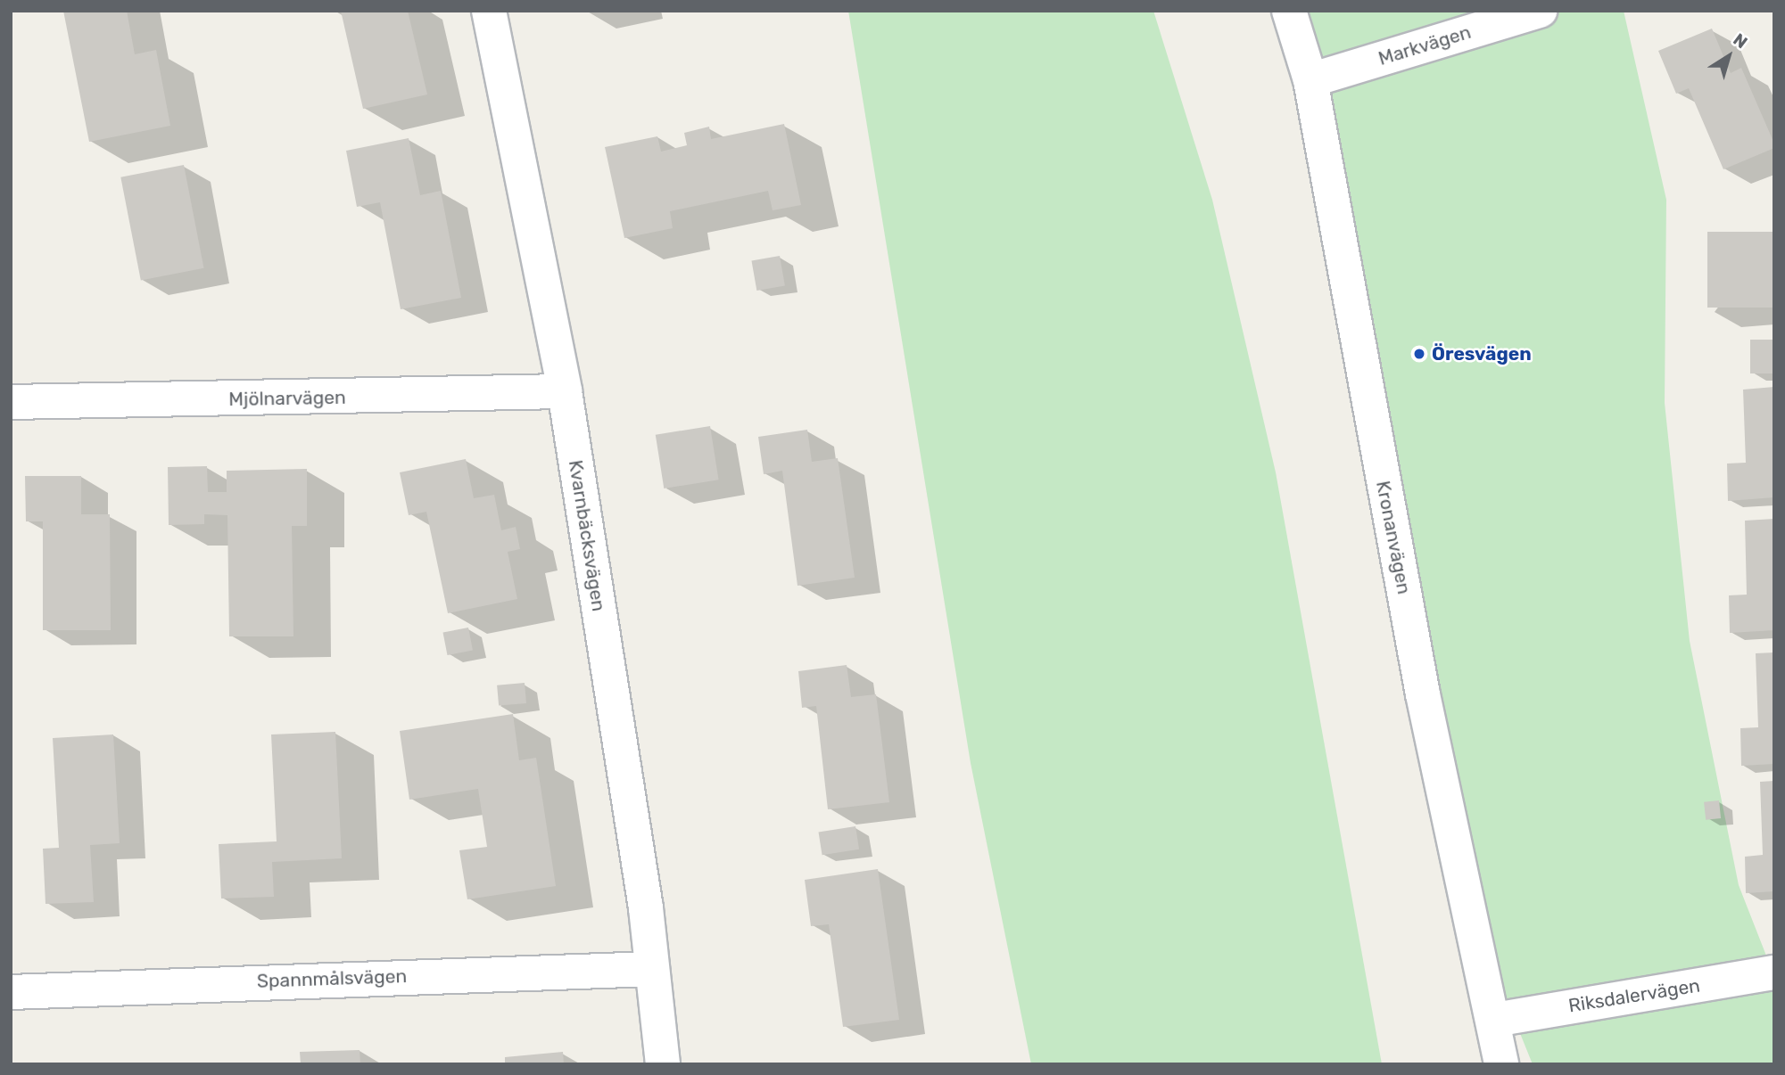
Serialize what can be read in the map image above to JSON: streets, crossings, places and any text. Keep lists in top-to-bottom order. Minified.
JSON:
{"streets":{"street":["Markvägen","Mjölnarvägen","Kvarnbäcksvägen","Kronanvägen","Spannmålsvägen","Riksdalervägen"]},"crossings":[["Markvägen","Kronanvägen"],["Mjölnarvägen","Kvarnbäcksvägen"],["Kvarnbäcksvägen","Spannmålsvägen"],["Kronanvägen","Riksdalervägen"]],"places":["Öresvägen"],"north":"top right"}
